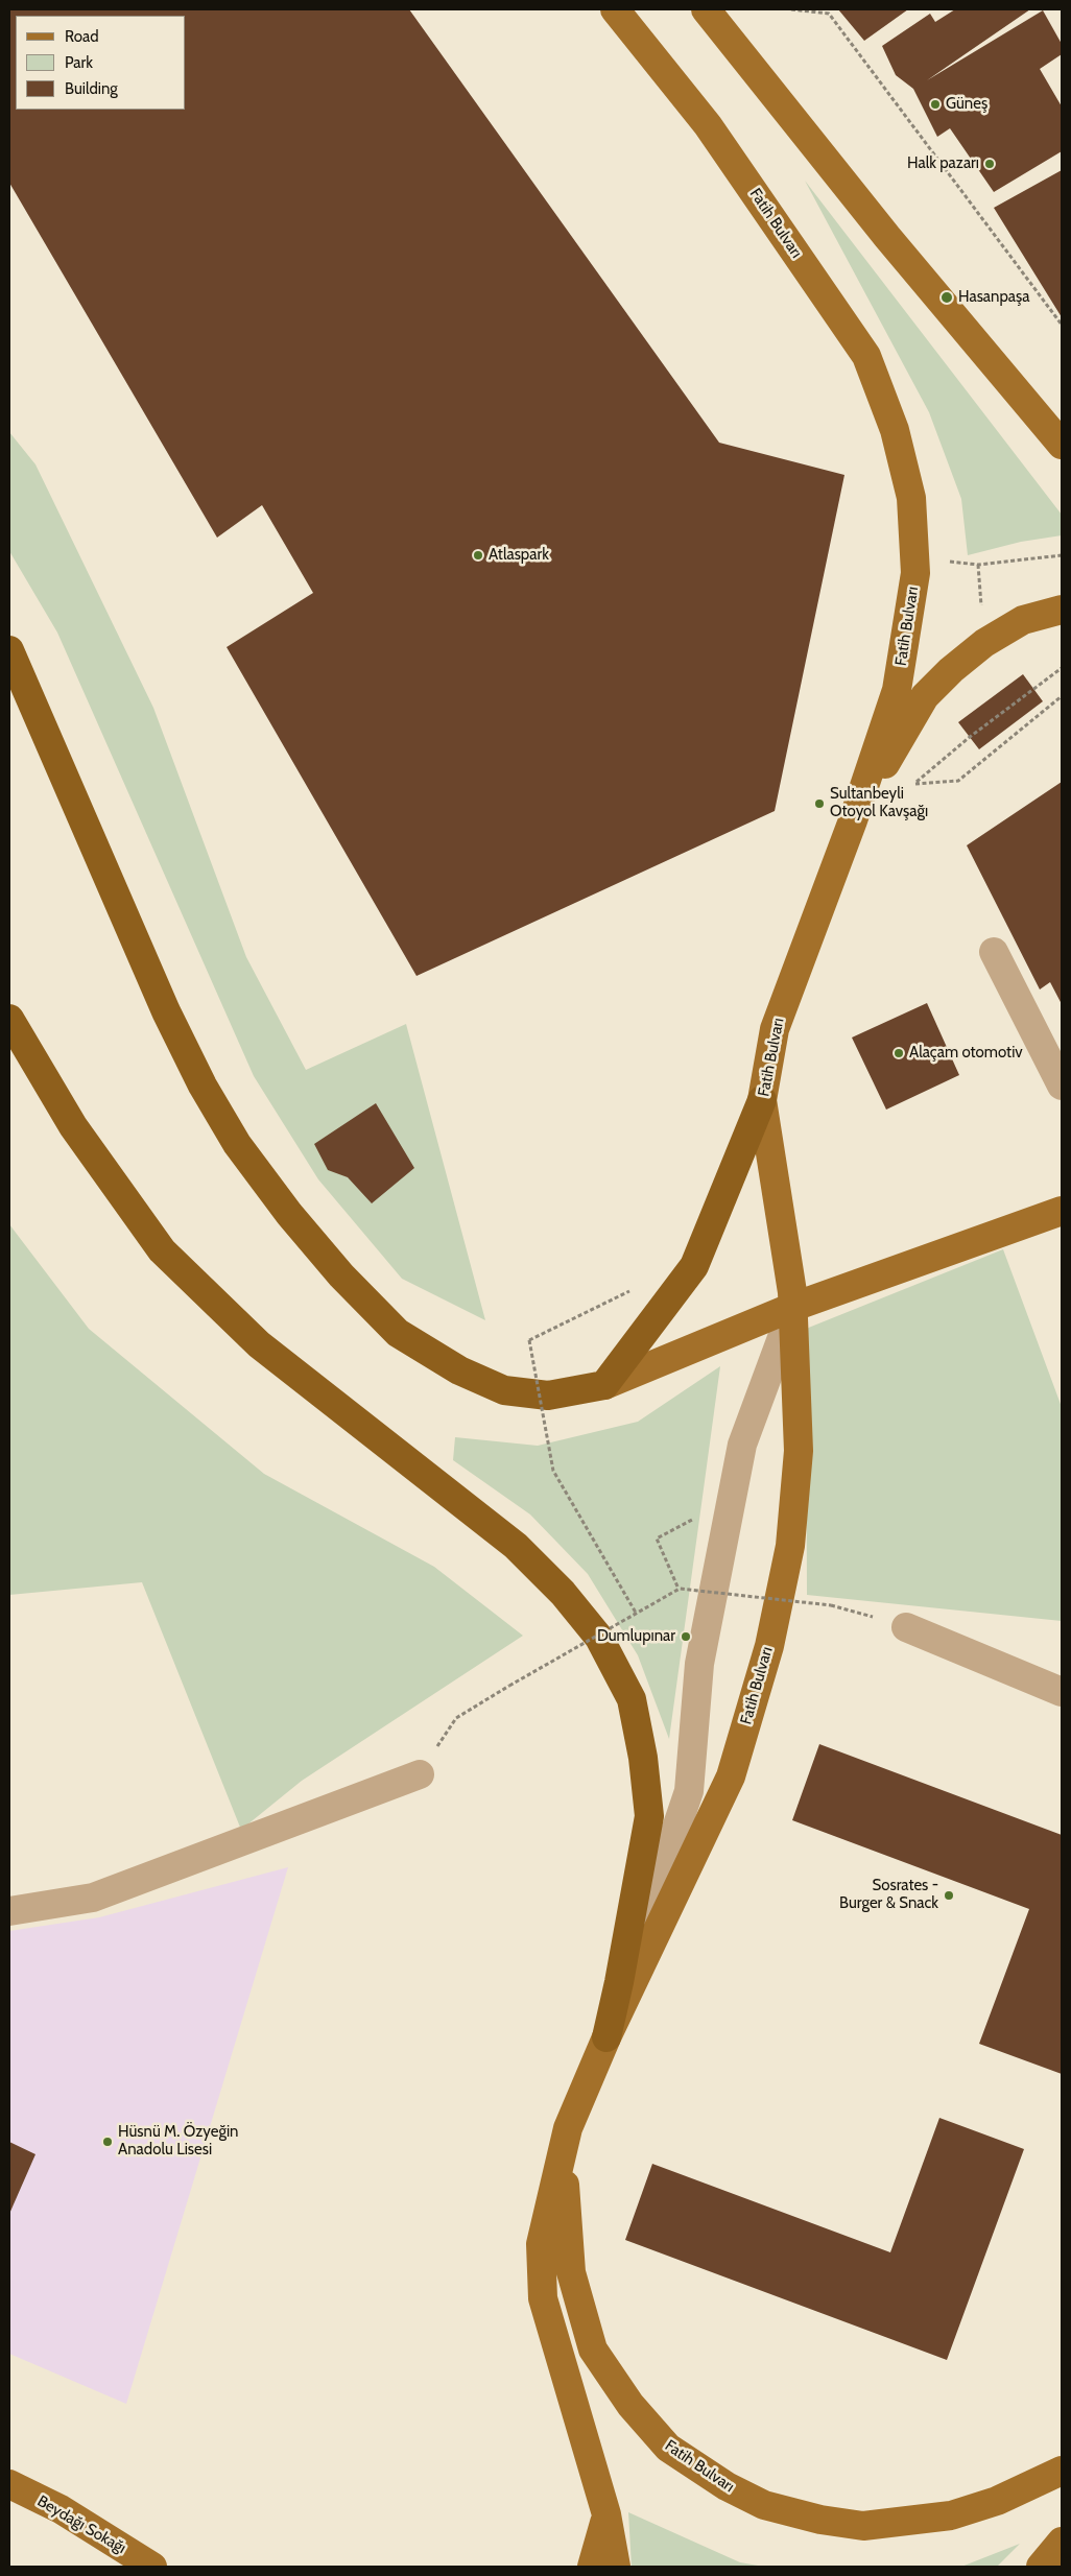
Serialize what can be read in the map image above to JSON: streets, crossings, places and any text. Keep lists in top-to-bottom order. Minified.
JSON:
{"streets":{"main road":["Fatih Bulvarı","Beydağı Sokağı"]},"places":["Güneş","Halk pazarı","Hasanpaşa","Atlaspark","Sultanbeyli Otoyol Kavşağı","Alaçam otomotiv","Dumlupınar","Sosrates - Burger & Snack","Hüsnü M. Özyeğin Anadolu Lisesi"],"legend":["Road","Park","Building"]}
